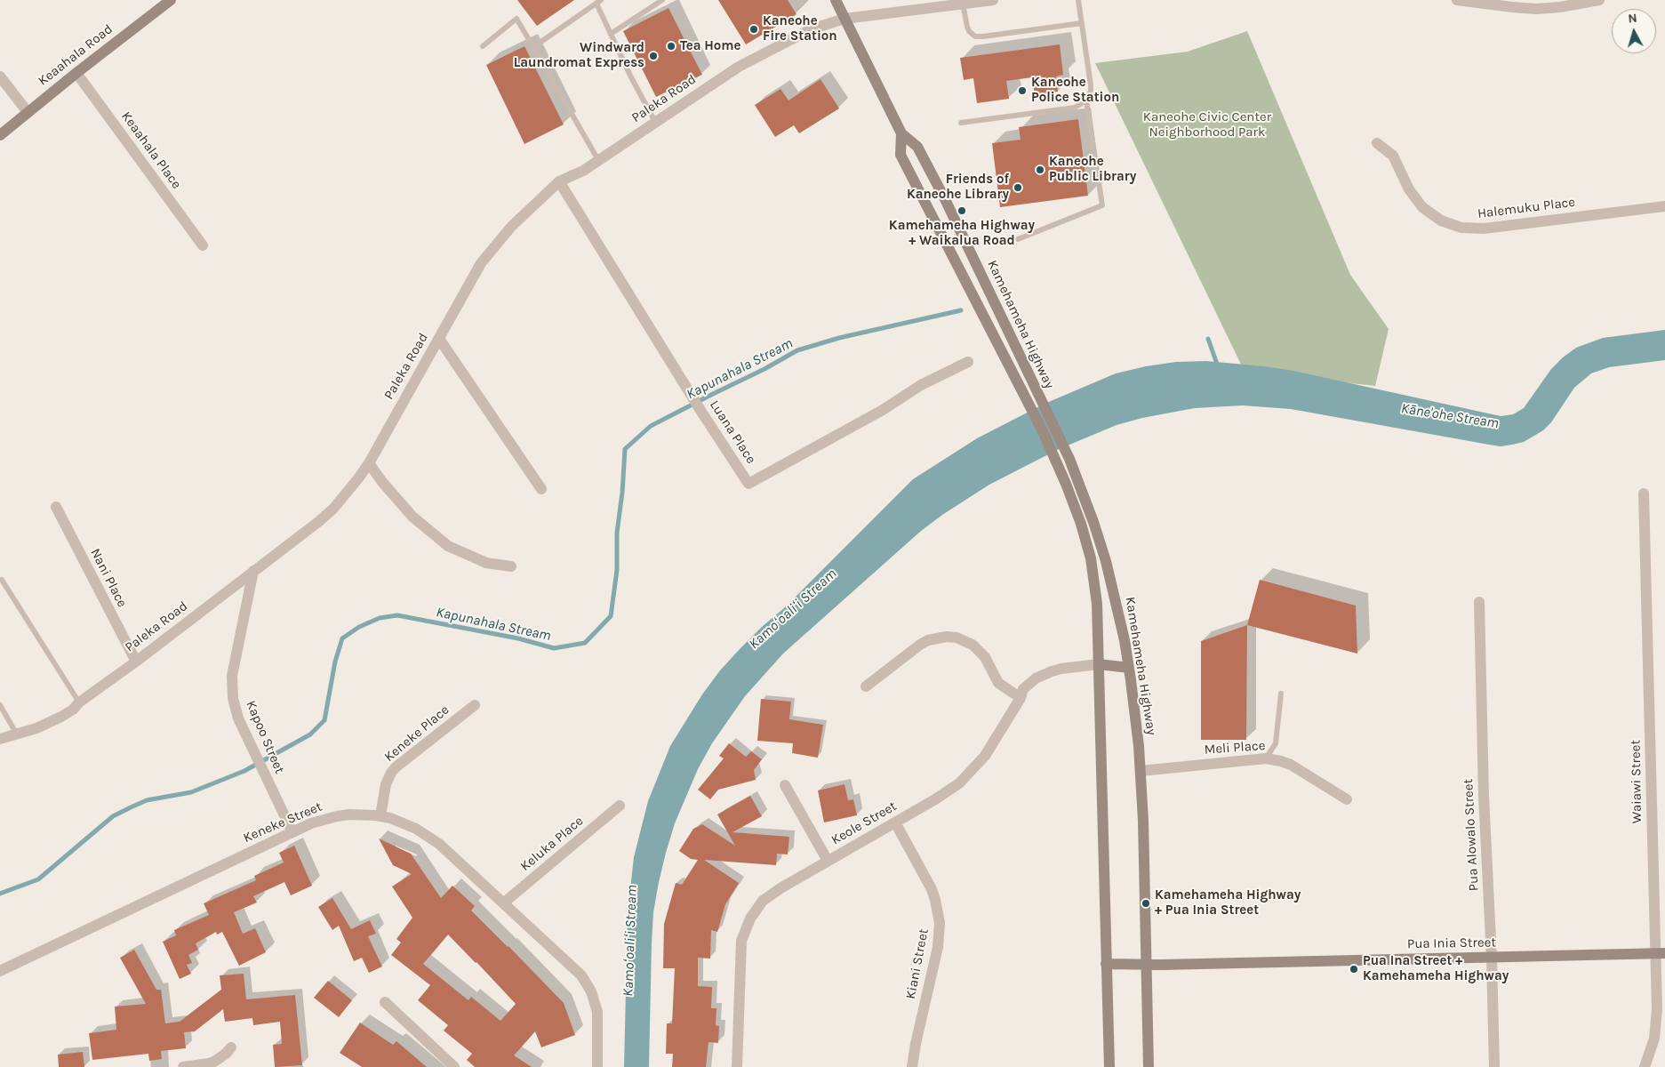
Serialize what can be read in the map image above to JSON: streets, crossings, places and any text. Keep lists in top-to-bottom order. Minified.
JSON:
{"streets":{"main road":["Keaahala Road","Kamehameha Highway","Pua Inia Street"],"street":["Paleka Road","Keaahala Place","Halemuku Place","Luana Place","Nani Place","Keneke Place","Kapoo Street","Meli Place","Waiawi Street","Keneke Street","Keole Street","Pua Alowalo Street","Keluka Place","Kiani Street"]},"crossings":[["Keaahala Road","Keaahala Place"],["Paleka Road","Kamehameha Highway"],["Paleka Road","Luana Place"],["Paleka Road","Nani Place"],["Paleka Road","Kapoo Street"],["Kamehameha Highway","Meli Place"],["Kamehameha Highway","Keole Street"],["Kamehameha Highway","Pua Inia Street"],["Keneke Place","Keneke Street"],["Kapoo Street","Keneke Street"],["Waiawi Street","Pua Inia Street"],["Keneke Street","Keluka Place"],["Keole Street","Kiani Street"],["Pua Alowalo Street","Pua Inia Street"]],"water":["Kapunahala Stream","Kāne'ohe Stream","Kamoʻoaliʻi Stream"],"parks":["Kaneohe Civic Center Neighborhood Park"],"places":["Kaneohe Fire Station","Tea Home","Windward Laundromat Express","Kaneohe Police Station","Kaneohe Public Library","Friends of Kaneohe Library","Kamehameha Highway + Waikalua Road","Kamehameha Highway + Pua Inia Street","Pua Ina Street + Kamehameha Highway"],"north":"top"}
